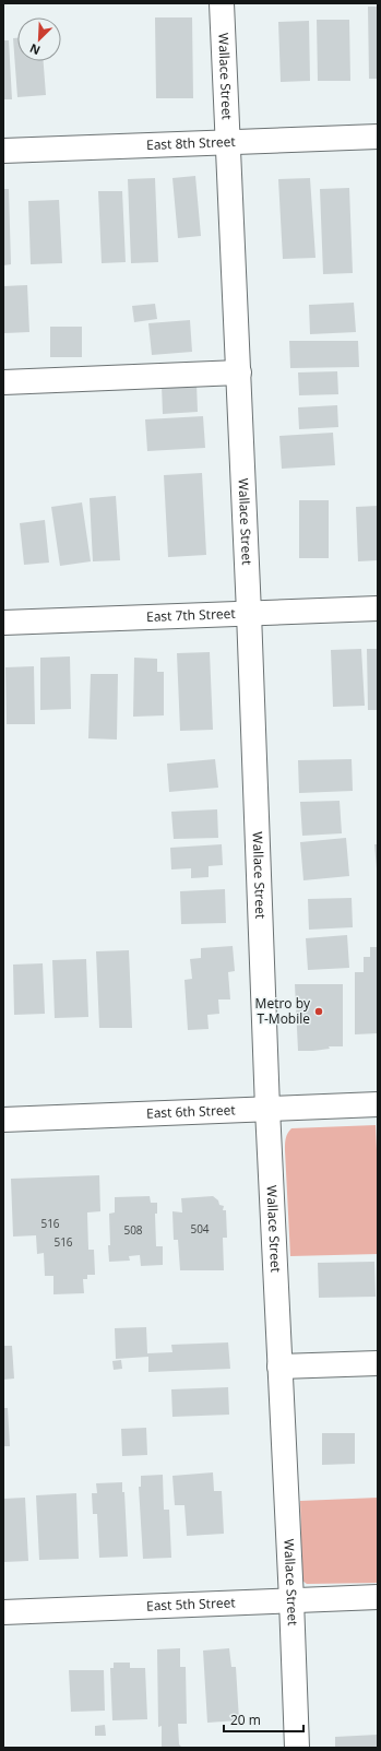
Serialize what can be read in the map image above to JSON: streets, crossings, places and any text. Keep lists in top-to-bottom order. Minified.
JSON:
{"streets":{"street":["Wallace Street","East 8th Street","East 7th Street","East 6th Street","East 5th Street"]},"crossings":[["Wallace Street","East 8th Street"],["Wallace Street","East 7th Street"],["Wallace Street","East 6th Street"],["Wallace Street","East 5th Street"]],"places":["Metro by T-Mobile"],"house_numbers":["516","504","508","516"],"scale_bar":"20 m","north":"bottom left"}
